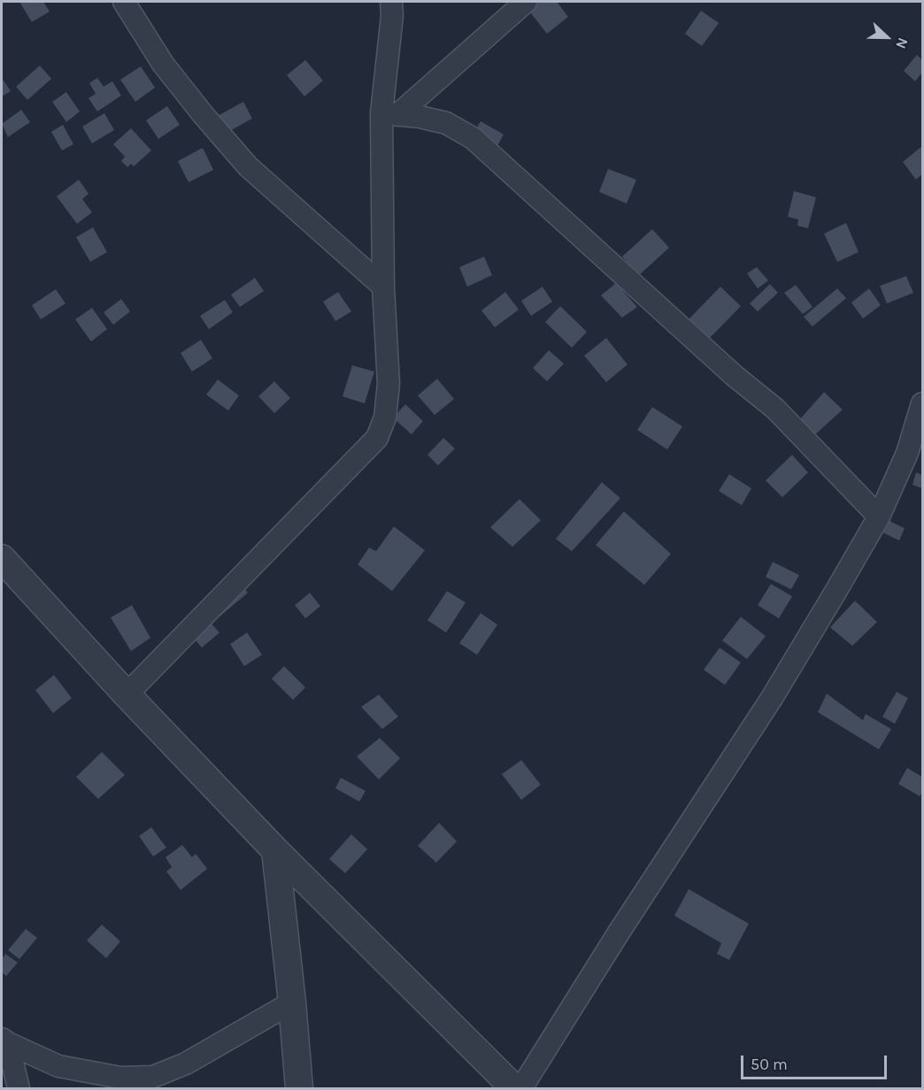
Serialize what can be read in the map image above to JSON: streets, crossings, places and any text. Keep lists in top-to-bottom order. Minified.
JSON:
{"scale_bar":"50 m","north":"right"}
